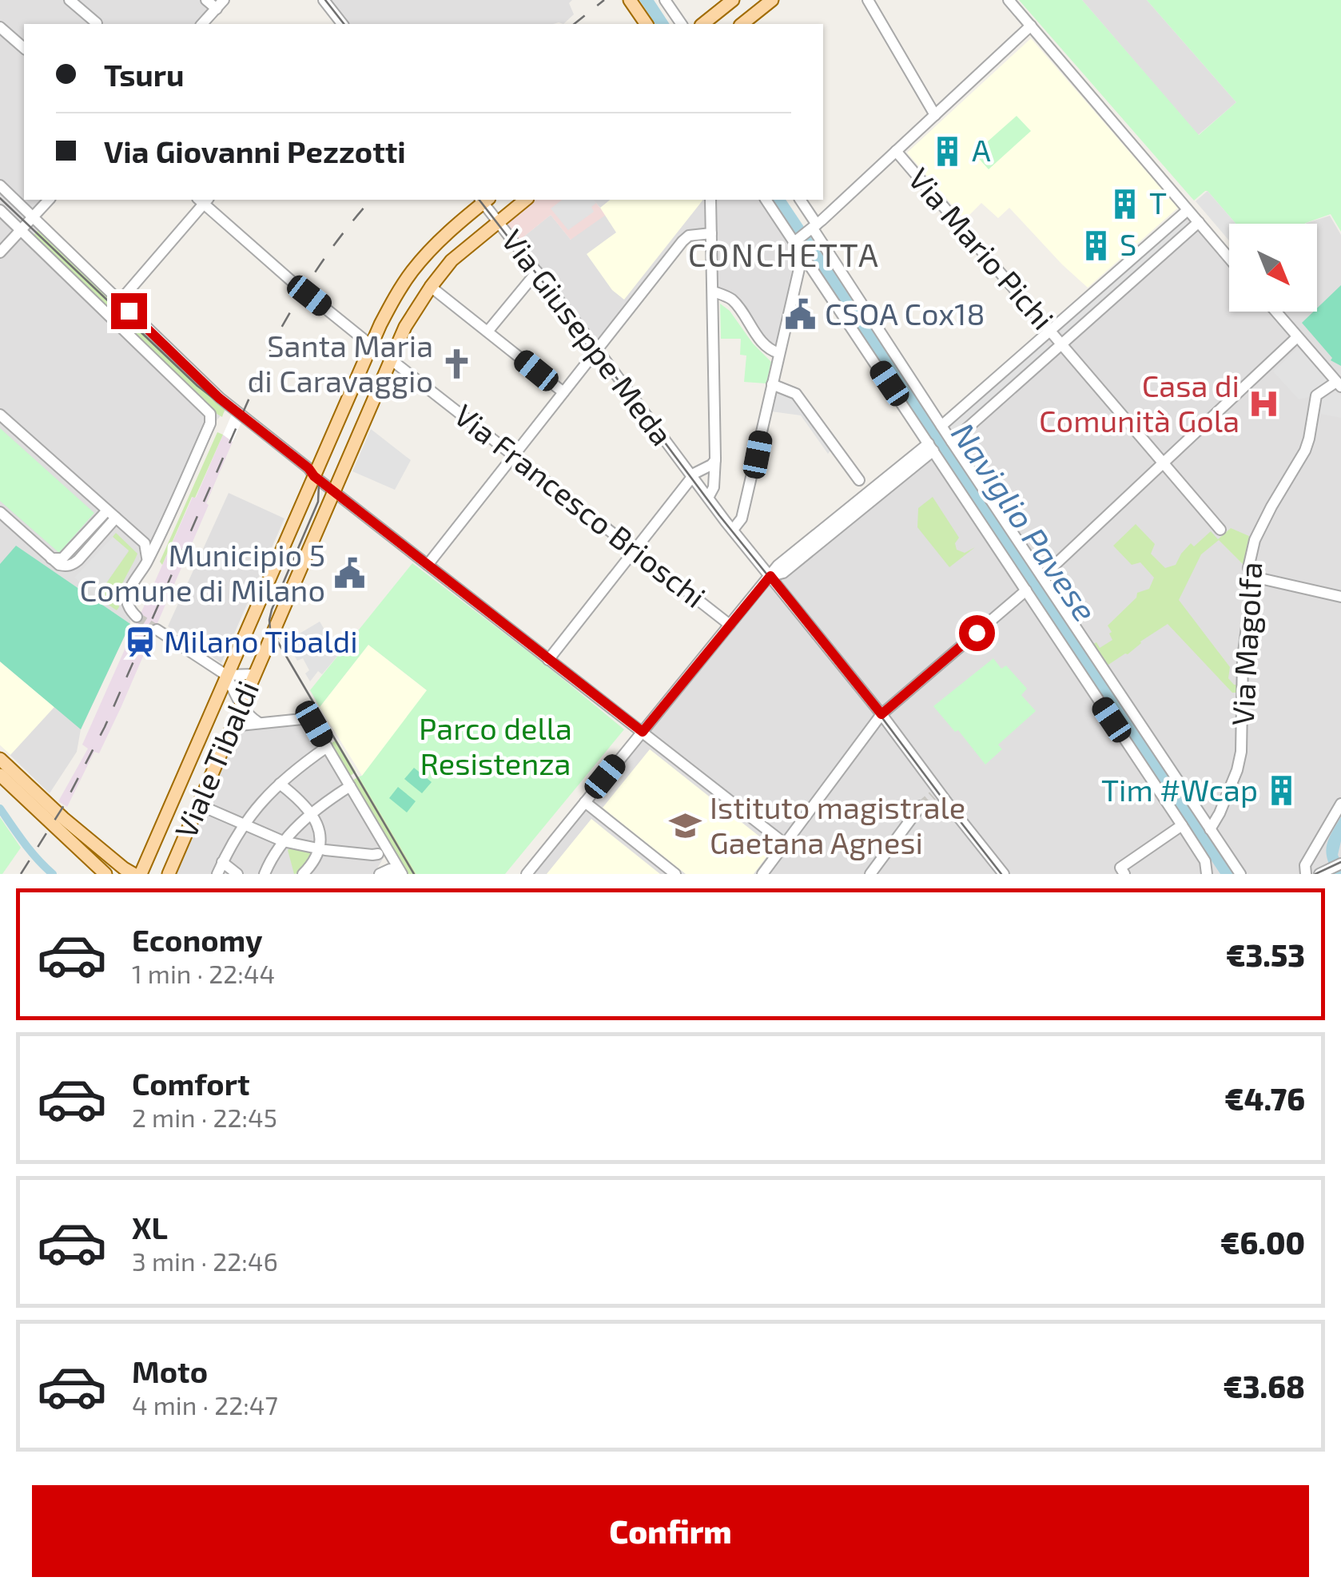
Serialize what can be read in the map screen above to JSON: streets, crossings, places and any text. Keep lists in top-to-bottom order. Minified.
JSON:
{"streets":{"main road":["Viale Tibaldi"],"street":["Via Mario Pichi","Via Giuseppe Meda","Via Francesco Brioschi","Via Magolfa"]},"crossings":[["Via Giuseppe Meda","Viale Tibaldi"],["Via Francesco Brioschi","Viale Tibaldi"]],"districts":["CONCHETTA"],"water":["Naviglio Pavese"],"parks":["Parco della Resistenza"],"places":{"building":["A","T","S","Tim #Wcap"],"public building":["CSOA Cox18","Municipio 5 Comune di Milano"],"church":["Santa Maria di Caravaggio"],"hospital":["Casa di Comunità Gola"],"station":["Milano Tibaldi"],"school or university":["Istituto magistrale Gaetana Agnesi"]},"north":"bottom right","page":{"banner":["Tsuru","Via Giovanni Pezzotti"],"list":[{"name":"Economy","note":"1 min · 22:44","value":"€3.53"},{"name":"Comfort","note":"2 min · 22:45","value":"€4.76"},{"name":"XL","note":"3 min · 22:46","value":"€6.00"},{"name":"Moto","note":"4 min · 22:47","value":"€3.68"}],"buttons":"Confirm"}}
